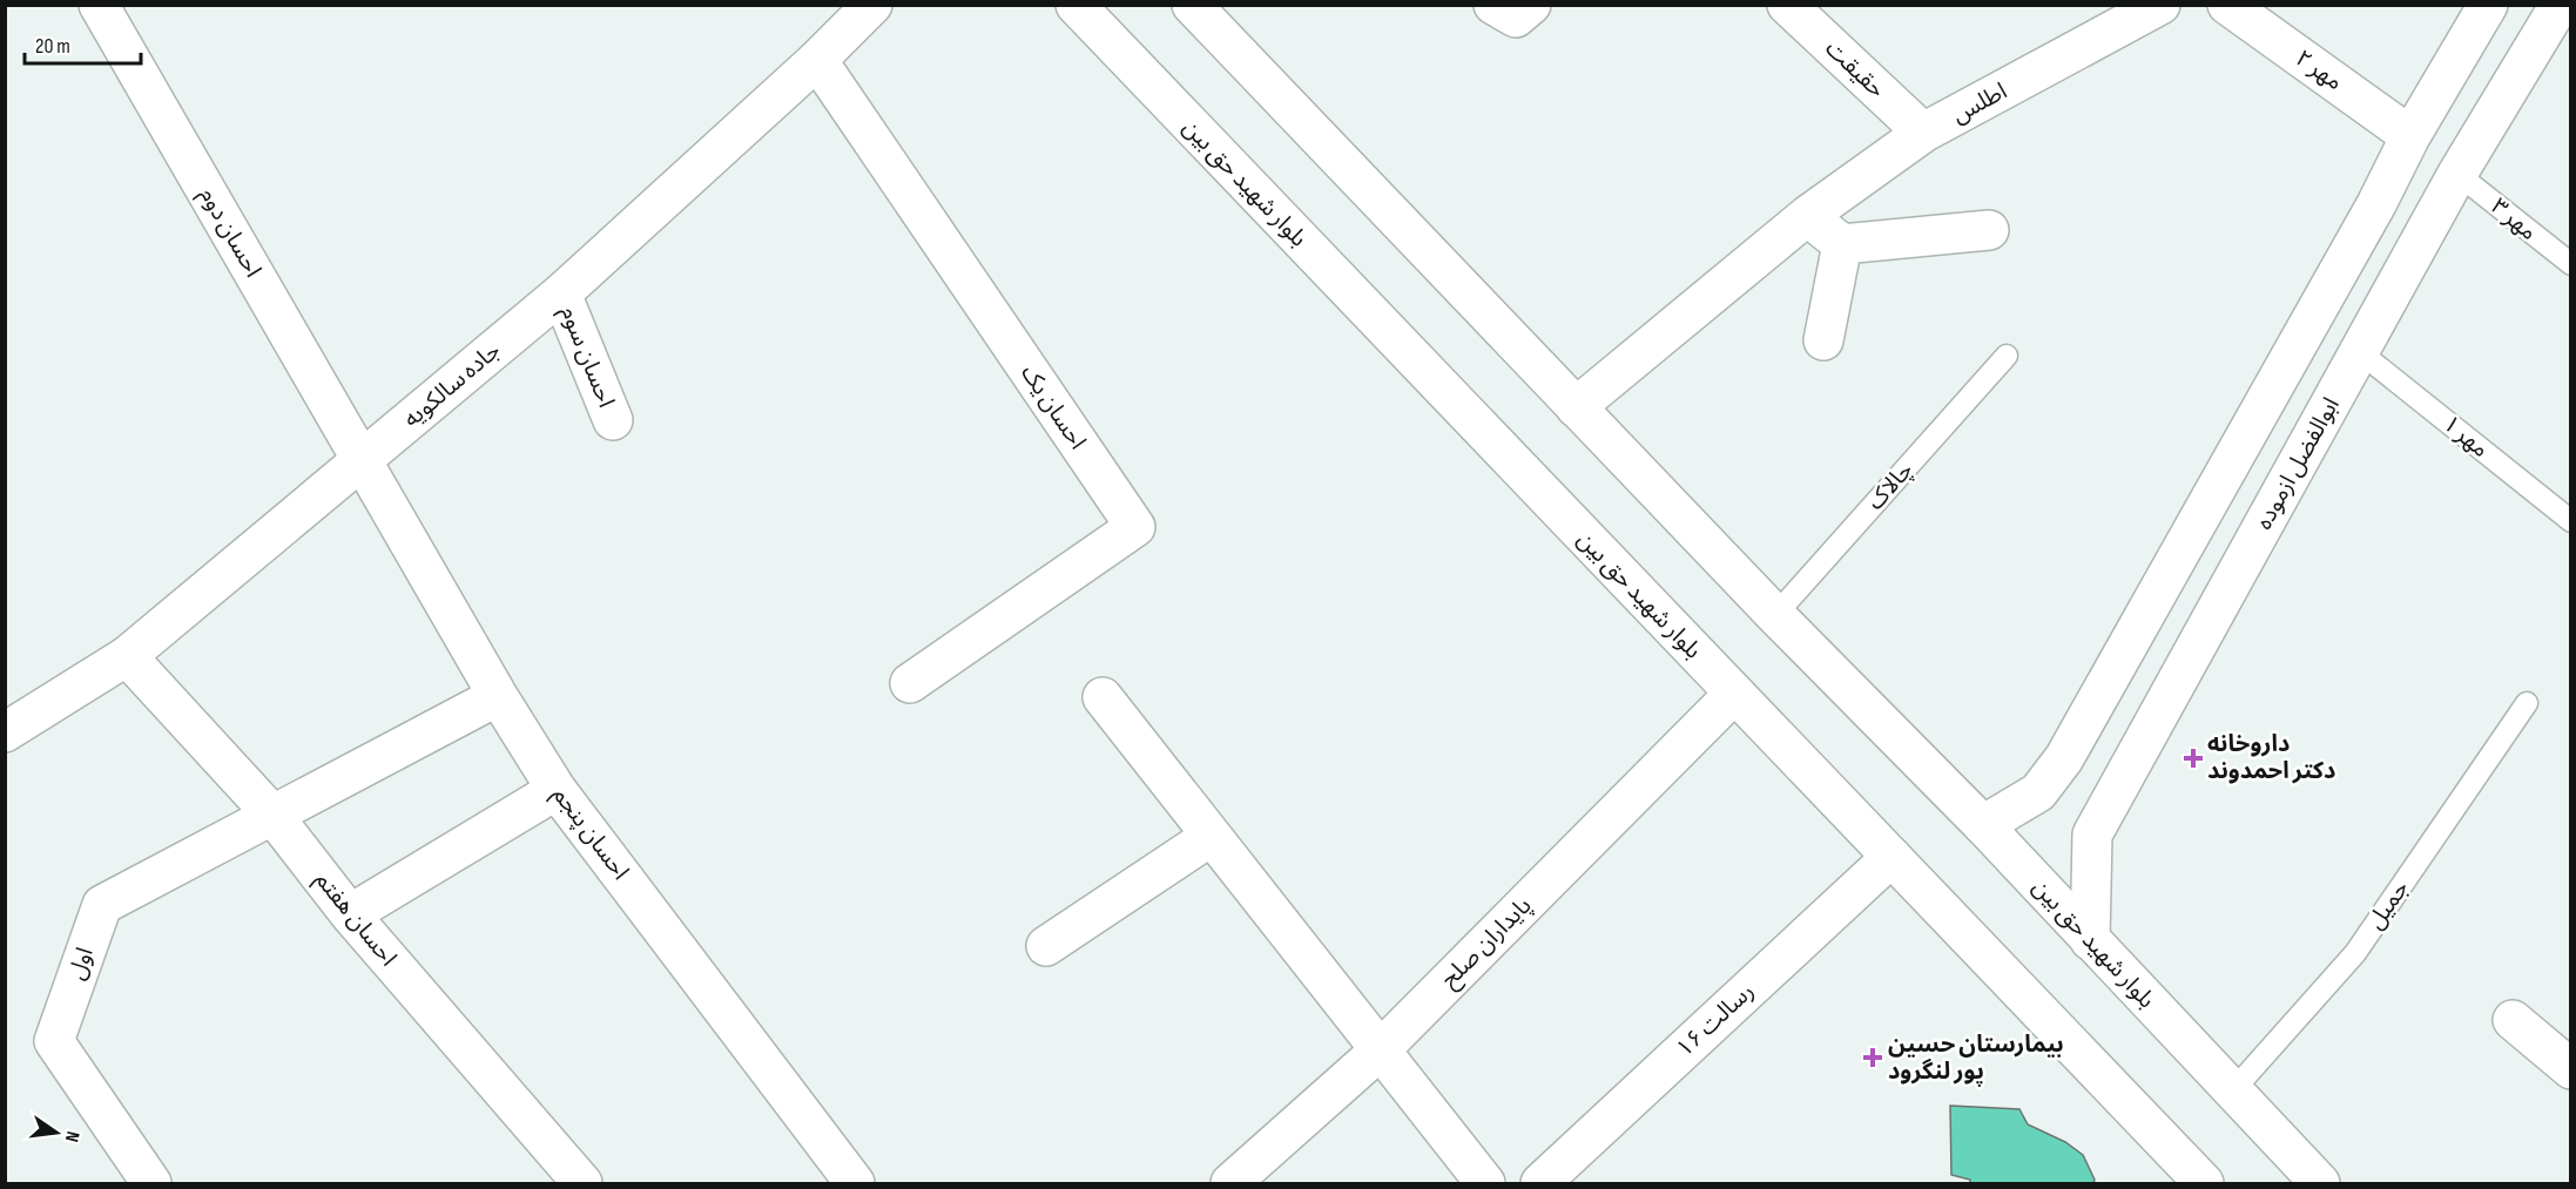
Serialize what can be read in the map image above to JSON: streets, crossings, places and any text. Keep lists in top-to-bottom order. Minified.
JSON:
{"streets":{"street":["حقیقت","مهر ۲","اطلس","بلوار شهید حق بین","احسان دوم","احسان سوم","جاده سالکویه","احسان یک","ابوالفضل ازموده","احسان پنجم","احسان هفتم","پایداران صلح","اول","رسالت ۱۶"],"lane":["مهر ۳","مهر ۱","چالاک","جمیل"]},"crossings":[["حقیقت","اطلس"],["اطلس","بلوار شهید حق بین"],["بلوار شهید حق بین","ابوالفضل ازموده"],["بلوار شهید حق بین","چالاک"],["بلوار شهید حق بین","جمیل"],["بلوار شهید حق بین","پایداران صلح"],["بلوار شهید حق بین","رسالت ۱۶"],["مهر ۳","ابوالفضل ازموده"],["احسان دوم","جاده سالکویه"],["احسان دوم","احسان پنجم"],["احسان سوم","جاده سالکویه"],["جاده سالکویه","احسان یک"],["جاده سالکویه","احسان پنجم"],["جاده سالکویه","احسان هفتم"],["مهر ۱","ابوالفضل ازموده"],["احسان هفتم","اول"]],"places":{"health":["داروخانه دکتر احمدوند","بیمارستان حسین پور لنگرود"]},"scale_bar":"20 m","north":"right"}
